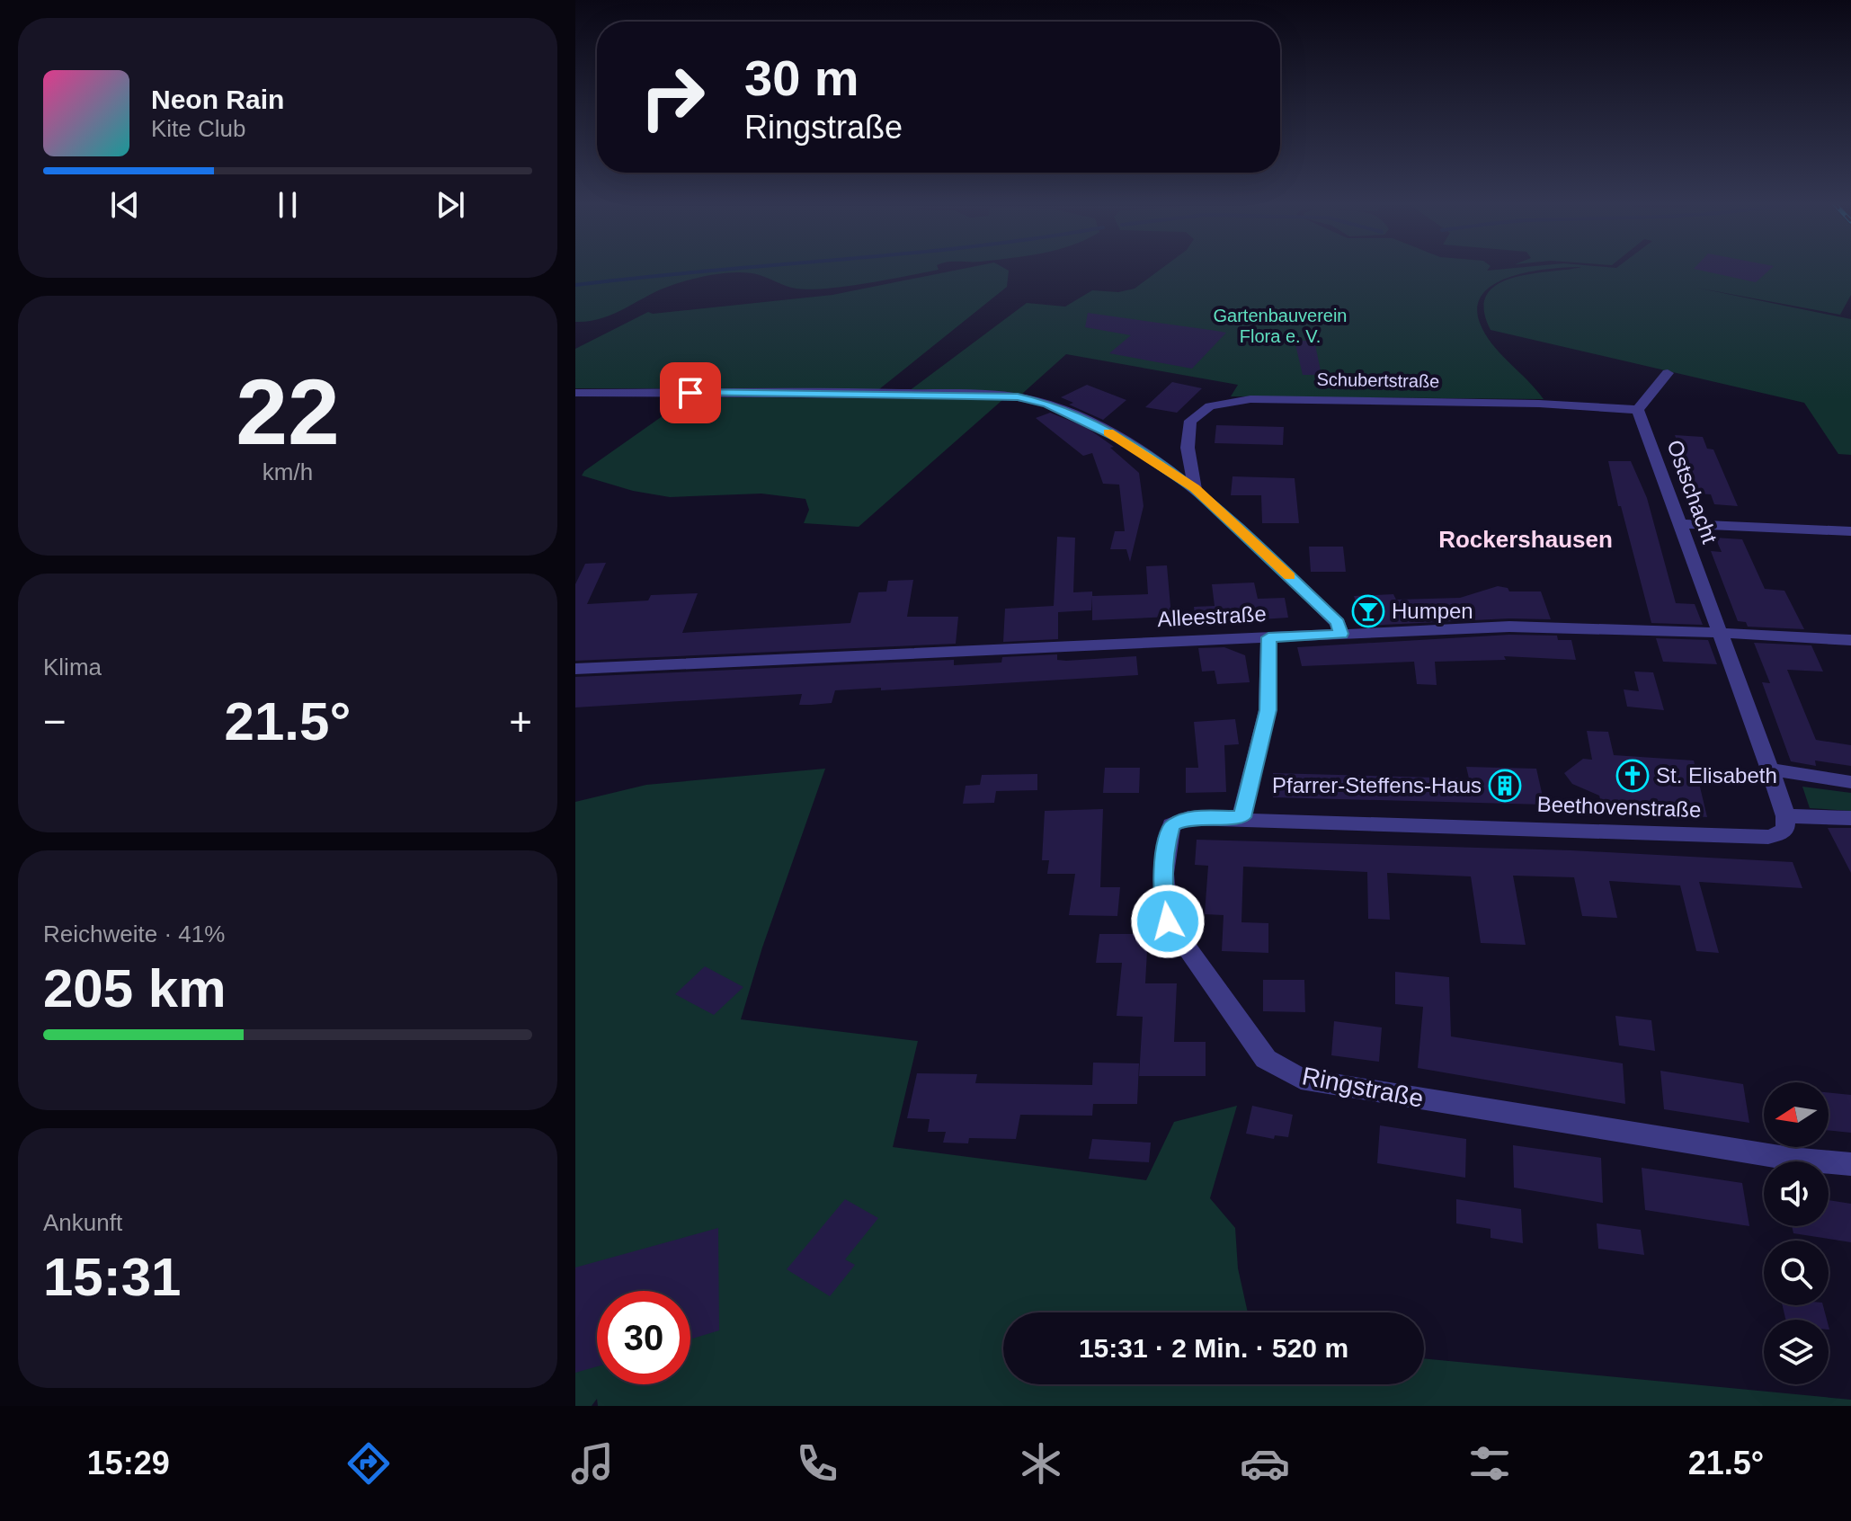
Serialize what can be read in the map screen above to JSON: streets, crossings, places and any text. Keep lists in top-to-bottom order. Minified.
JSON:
{"streets":{"street":["Schubertstraße","Ostschacht","Alleestraße","Beethovenstraße","Ringstraße"]},"crossings":[["Schubertstraße","Ostschacht"],["Ostschacht","Alleestraße"],["Beethovenstraße","Ringstraße"]],"districts":["Rockershausen"],"parks":["Gartenbauverein Flora e. V."],"places":{"bar":["Humpen"],"church":["St. Elisabeth"],"building":["Pfarrer-Steffens-Haus"]},"north":"left","page":{"turn":["30 m","Ringstraße"],"song":["Neon Rain","Kite Club"],"tile":[["22","km/h"],"Klima",["Reichweite · 41%","205 km"],["Ankunft","15:31"]],"heat":["−","21.5°","+"],"limit":"30","trip":"15:31 · 2 Min. · 520 m","tabs":["15:29","21.5°"]}}
